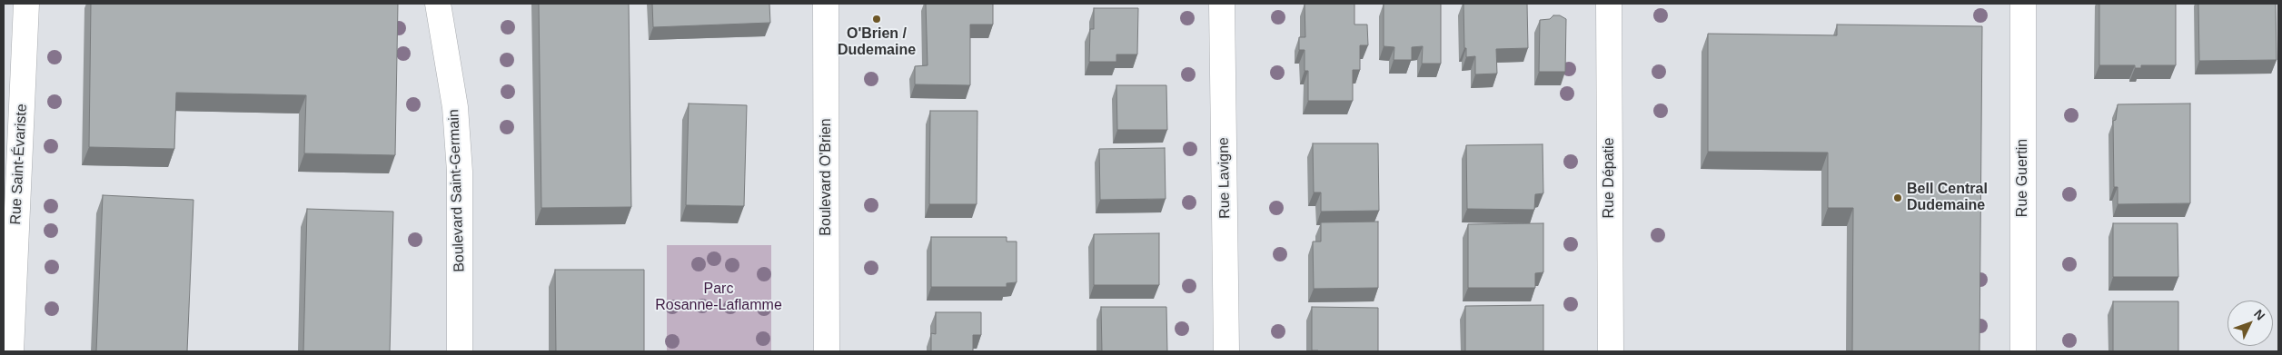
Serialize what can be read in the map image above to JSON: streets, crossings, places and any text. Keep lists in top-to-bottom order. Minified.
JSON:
{"streets":{"street":["Rue Saint-Évariste","Boulevard O'Brien","Rue Lavigne","Rue Dépatie","Rue Guertin","Boulevard Saint-Germain"]},"parks":["Parc Rosanne-Laflamme"],"places":["O'Brien / Dudemaine","Bell Central Dudemaine"],"north":"top right"}
